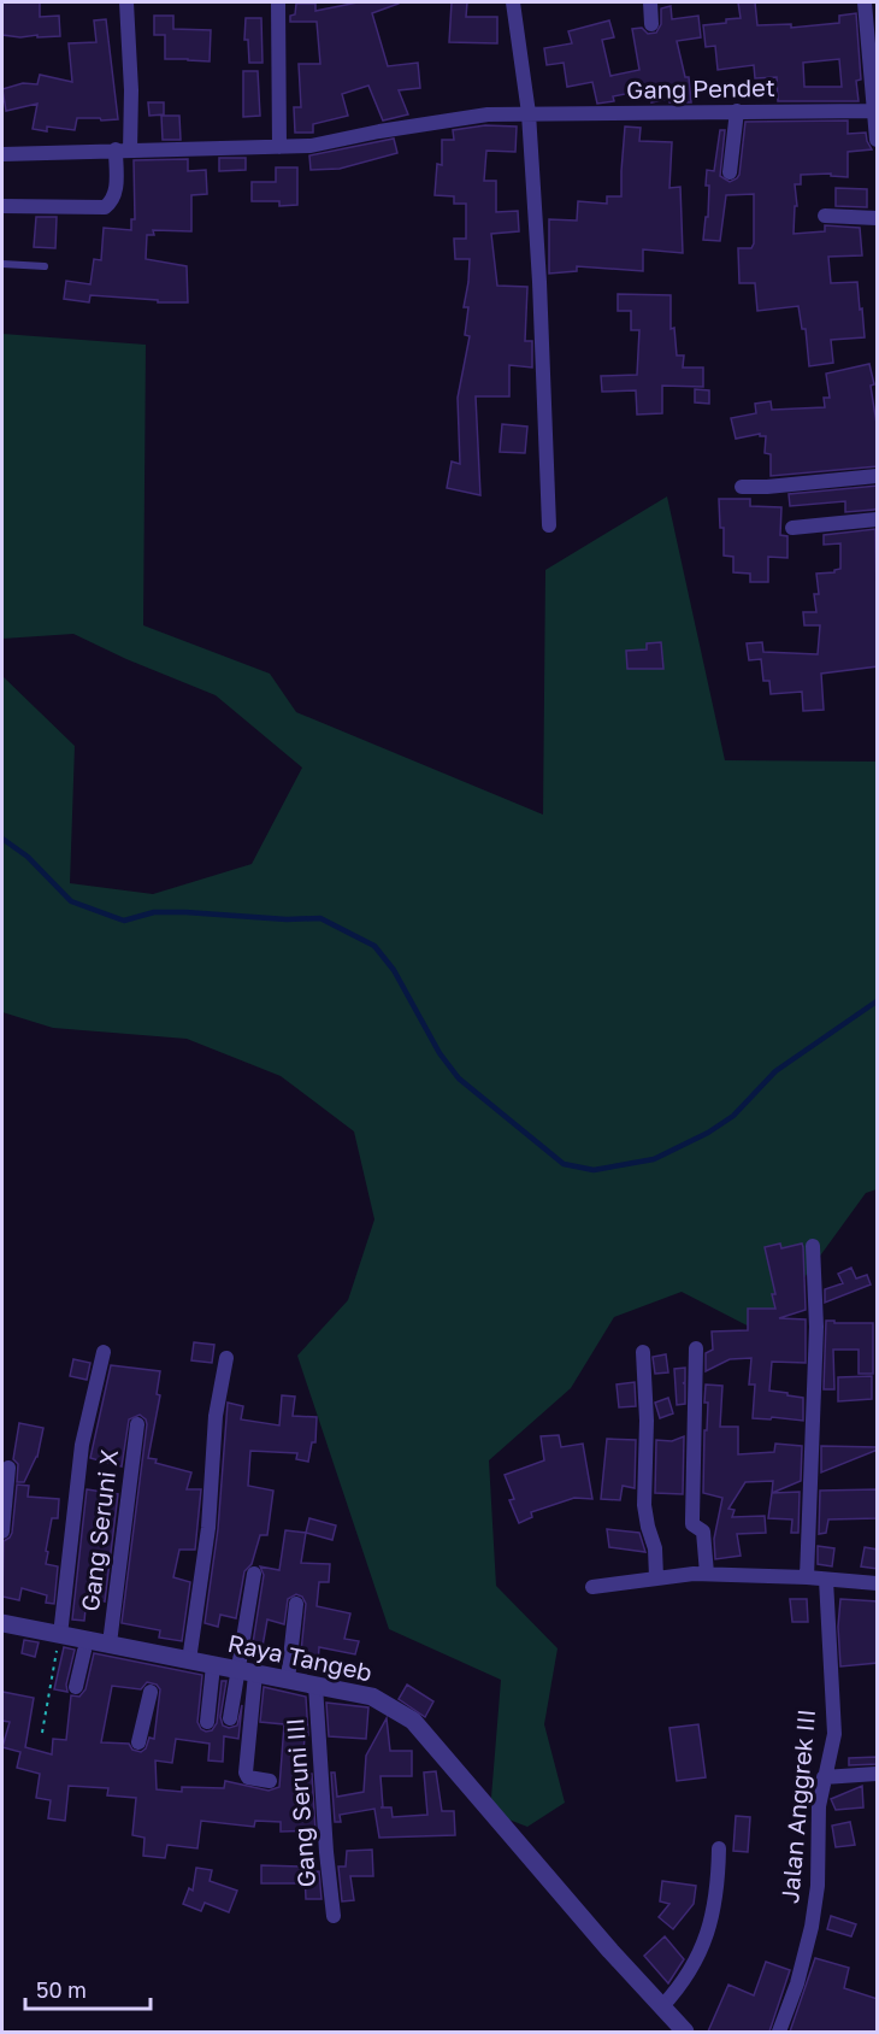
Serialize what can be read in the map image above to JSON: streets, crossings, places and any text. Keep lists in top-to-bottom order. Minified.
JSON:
{"streets":{"street":["Gang Pendet","Gang Seruni X","Raya Tangeb","Gang Seruni III","Jalan Anggrek III"]},"crossings":[["Gang Seruni X","Raya Tangeb"],["Raya Tangeb","Gang Seruni III"]],"scale_bar":"50 m"}
